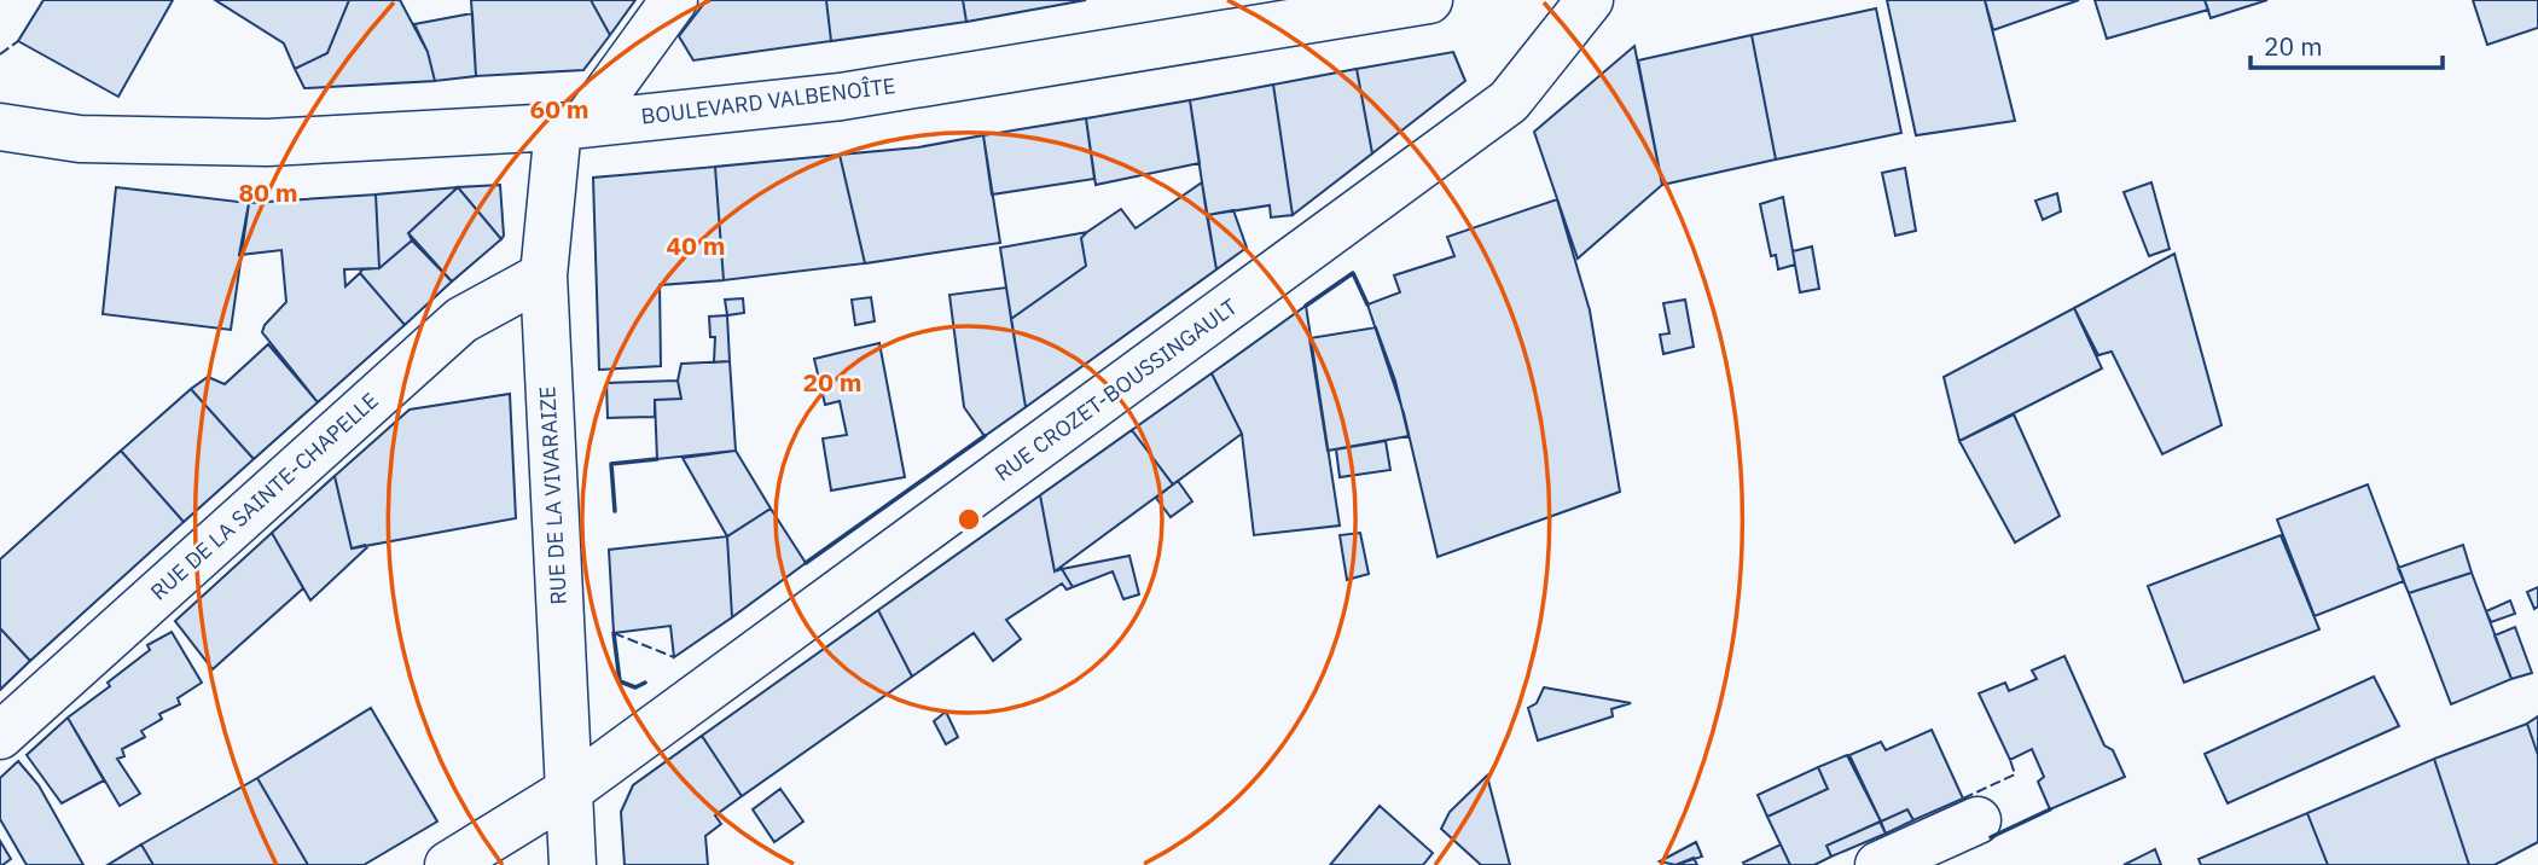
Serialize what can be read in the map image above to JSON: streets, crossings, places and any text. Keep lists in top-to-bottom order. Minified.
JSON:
{"streets":{"street":["BOULEVARD VALBENOÎTE","RUE CROZET-BOUSSINGAULT","RUE DE LA VIVARAIZE","RUE DE LA SAINTE-CHAPELLE"]},"crossings":[["BOULEVARD VALBENOÎTE","RUE DE LA VIVARAIZE"],["RUE CROZET-BOUSSINGAULT","RUE DE LA VIVARAIZE"],["RUE DE LA VIVARAIZE","RUE DE LA SAINTE-CHAPELLE"]],"scale_bar":"20 m","rings":["60 m","80 m","40 m","20 m"]}
